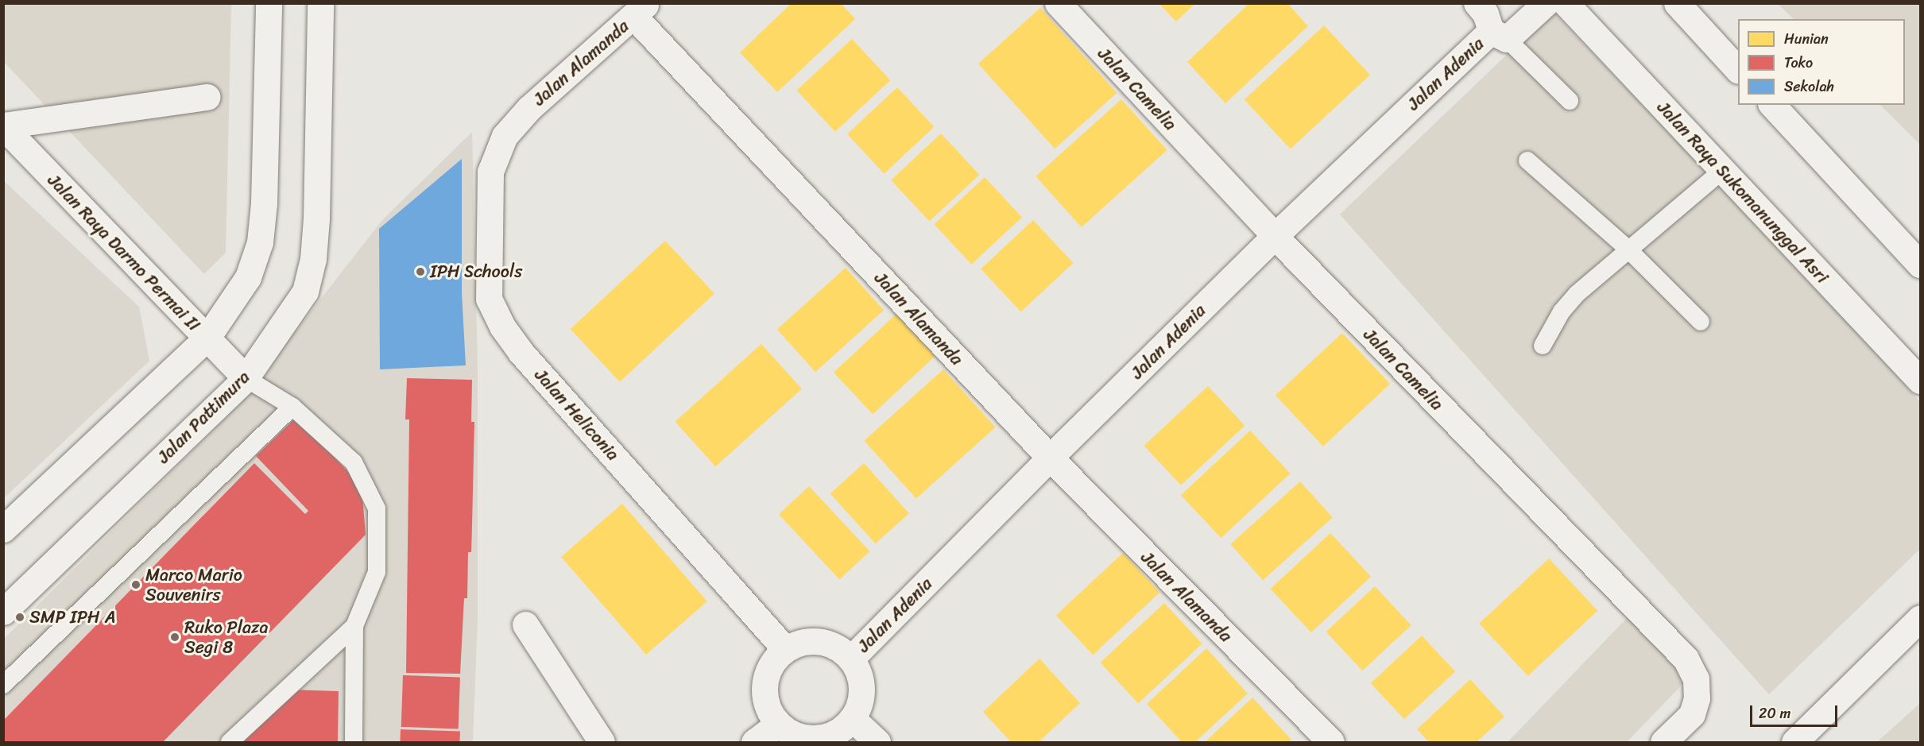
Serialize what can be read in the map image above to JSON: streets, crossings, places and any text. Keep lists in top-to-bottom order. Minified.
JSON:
{"streets":{"street":["Jalan Alamanda","Jalan Adenia","Jalan Camelia","Jalan Raya Sukomanunggal Asri","Jalan Raya Darmo Permai II","Jalan Heliconia","Jalan Pattimura"]},"crossings":[["Jalan Alamanda","Jalan Adenia"],["Jalan Alamanda","Jalan Heliconia"],["Jalan Adenia","Jalan Camelia"],["Jalan Adenia","Jalan Heliconia"],["Jalan Raya Darmo Permai II","Jalan Pattimura"]],"places":["IPH Schools","Marco Mario Souvenirs","SMP IPH A","Ruko Plaza Segi 8"],"legend":["Hunian","Toko","Sekolah"],"scale_bar":"20 m"}
